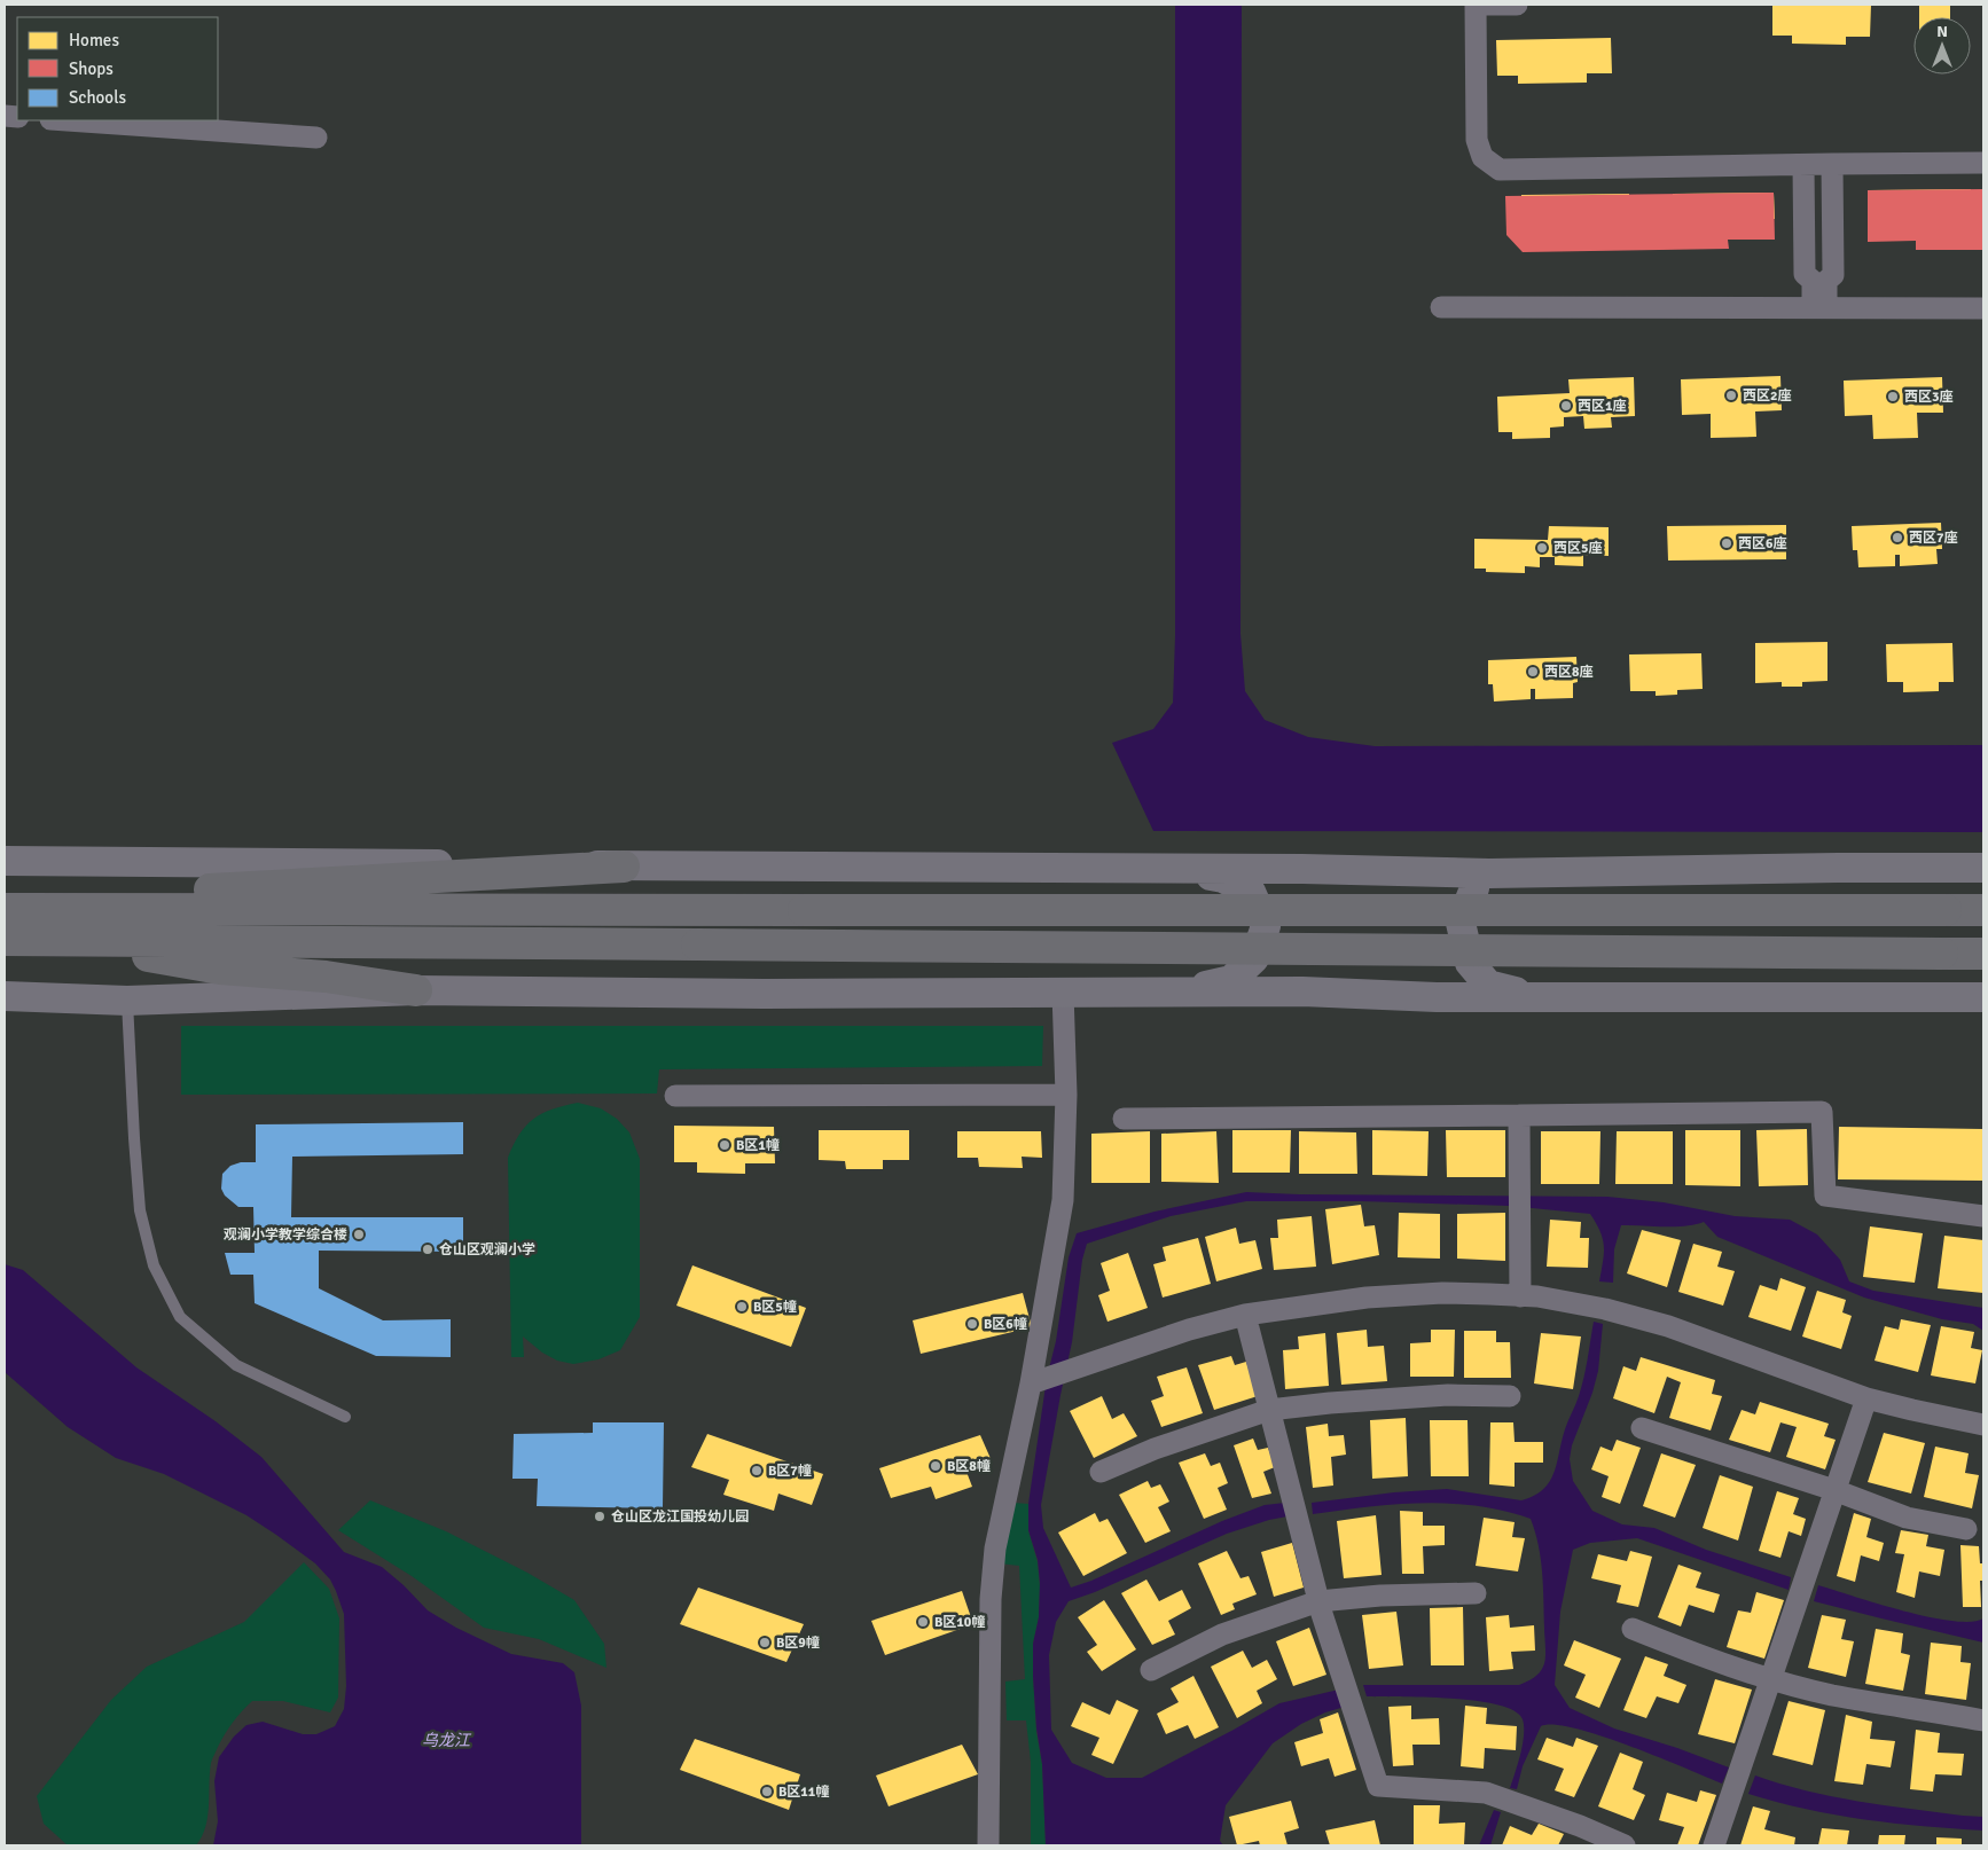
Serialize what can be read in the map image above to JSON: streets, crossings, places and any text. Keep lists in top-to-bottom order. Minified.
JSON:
{"water":["乌龙江"],"places":["西区2座","西区3座","西区1座","西区7座","西区6座","西区5座","西区8座","B区1幢","观澜小学教学综合楼","仓山区观澜小学","B区5幢","B区6幢","B区8幢","B区7幢","仓山区龙江国投幼儿园","B区10幢","B区9幢","B区11幢"],"legend":["Homes","Shops","Schools"],"north":"top"}
